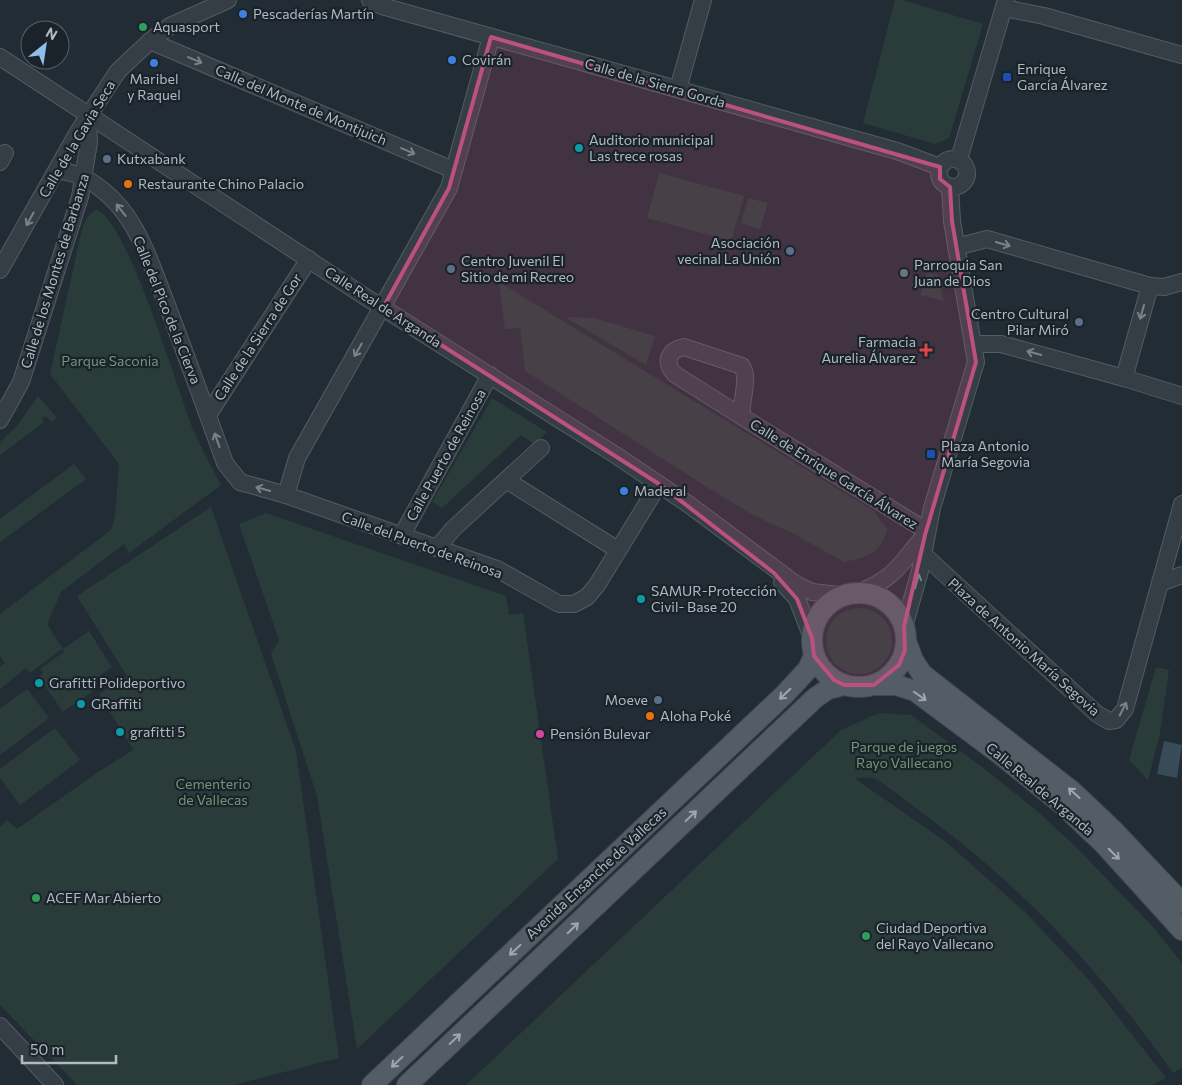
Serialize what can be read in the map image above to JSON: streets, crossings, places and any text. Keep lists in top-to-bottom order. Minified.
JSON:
{"streets":{"main road":["Calle Real de Arganda","Avenida Ensanche de Vallecas"],"street":["Calle de la Sierra Gorda","Calle del Monte de Montjuich","Calle de la Gavia Seca","Calle de los Montes de Barbanza","Calle del Pico de la Cierva","Calle de la Sierra de Gor","Calle Puerto de Reinosa","Calle de Enrique García Álvarez","Calle del Puerto de Reinosa","Plaza de Antonio María Segovia"]},"crossings":[["Calle de la Sierra Gorda","Calle de Enrique García Álvarez"],["Calle del Monte de Montjuich","Calle de la Gavia Seca"],["Calle de la Gavia Seca","Calle de los Montes de Barbanza"],["Calle de la Gavia Seca","Calle Real de Arganda"],["Calle de la Gavia Seca","Calle del Pico de la Cierva"],["Calle de los Montes de Barbanza","Calle Real de Arganda"],["Calle de los Montes de Barbanza","Calle del Pico de la Cierva"],["Calle Real de Arganda","Calle de la Sierra de Gor"],["Calle Real de Arganda","Calle Puerto de Reinosa"],["Calle Real de Arganda","Calle del Puerto de Reinosa"],["Calle Real de Arganda","Avenida Ensanche de Vallecas"],["Calle del Pico de la Cierva","Calle de la Sierra de Gor"],["Calle del Pico de la Cierva","Calle del Puerto de Reinosa"],["Calle Puerto de Reinosa","Calle del Puerto de Reinosa"]],"one_way":["Calle del Monte de Montjuich","Calle del Pico de la Cierva"],"parks":["Parque Saconia","Parque de juegos Rayo Vallecano","Cementerio de Vallecas"],"places":{"other":["Pescaderías Martín","Aquasport","Covirán","Maribel y Raquel","Auditorio municipal Las trece rosas","Kutxabank","Restaurante Chino Palacio","Asociación vecinal La Unión","Centro Juvenil El Sitio de mi Recreo","Parroquia San Juan de Dios","Centro Cultural Pilar Miró","Maderal","SAMUR-Protección Civil- Base 20","Grafitti Polideportivo","Moeve","GRaffiti","Aloha Poké","grafitti 5","Pensión Bulevar","ACEF Mar Abierto","Ciudad Deportiva del Rayo Vallecano"],"transit":["Enrique García Álvarez","Plaza Antonio María Segovia"],"health":["Farmacia Aurelia Álvarez"]},"scale_bar":"50 m","north":"top right"}
